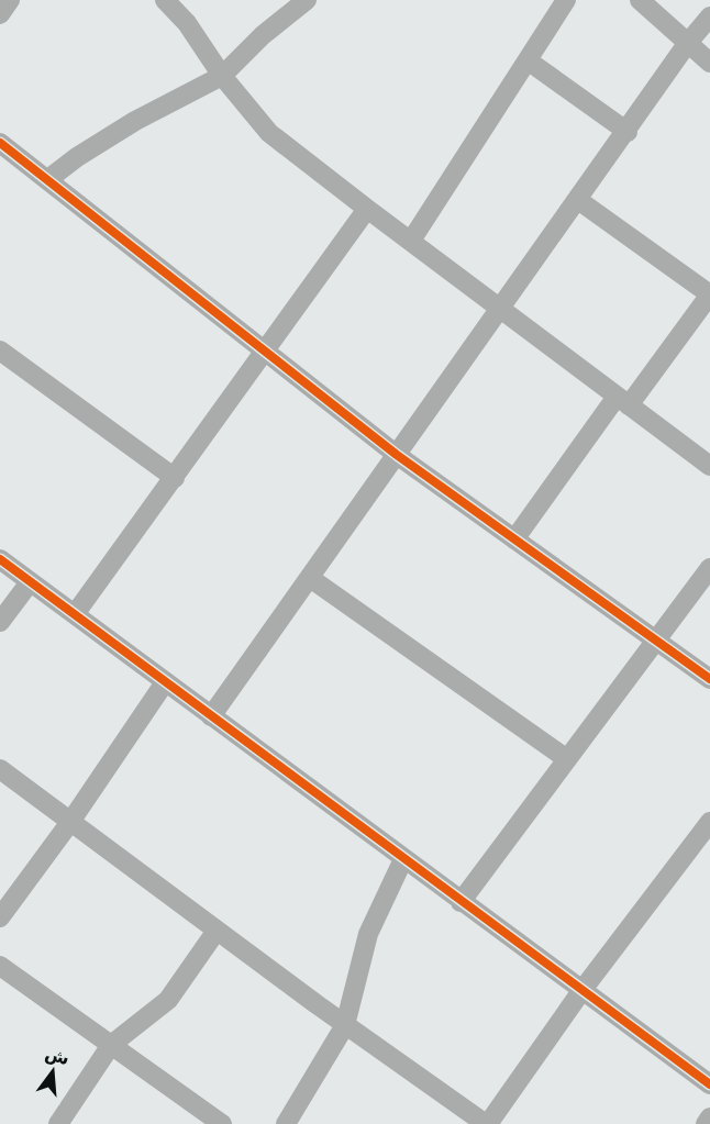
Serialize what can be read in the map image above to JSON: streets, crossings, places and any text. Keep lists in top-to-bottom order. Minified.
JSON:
{"north":"top"}
